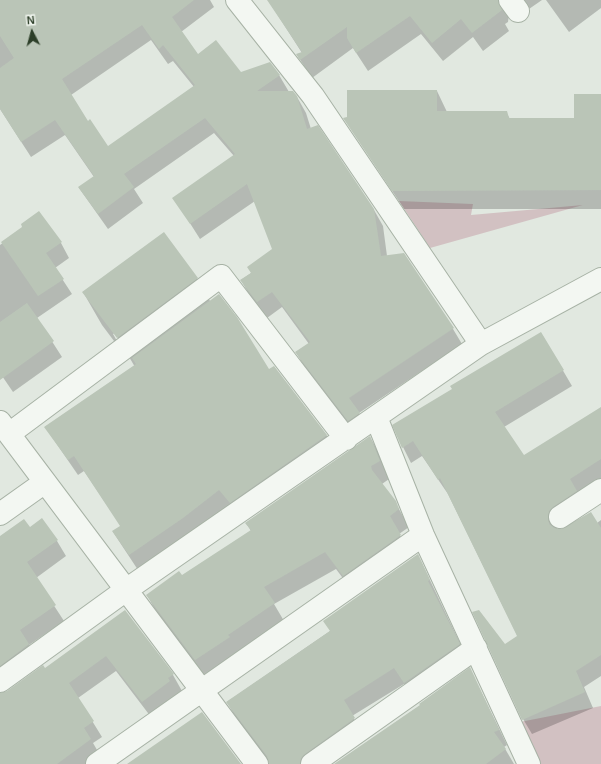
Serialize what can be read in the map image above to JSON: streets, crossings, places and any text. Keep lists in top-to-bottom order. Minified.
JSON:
{"north":"top"}
